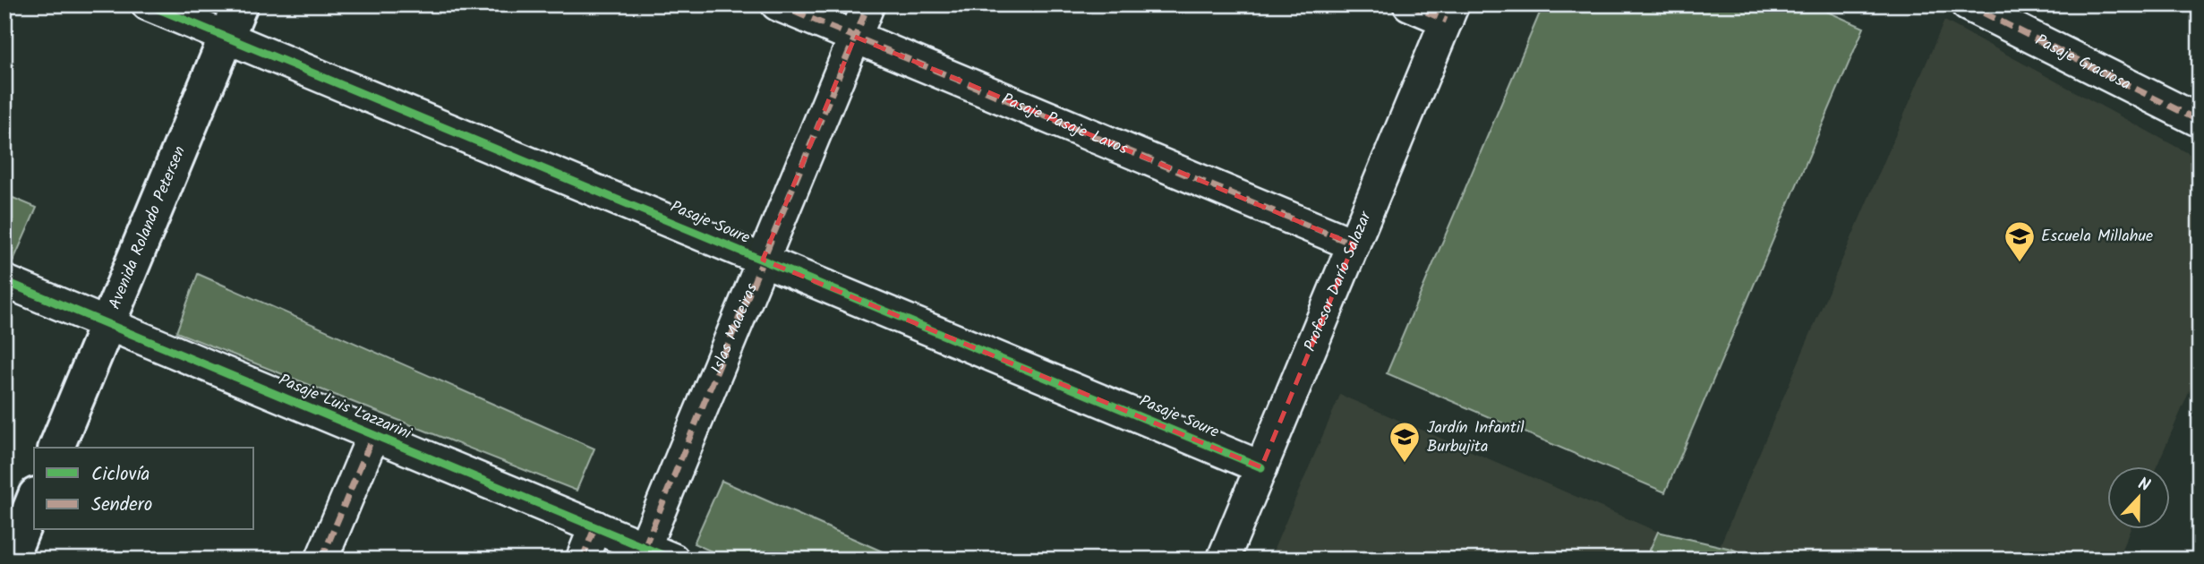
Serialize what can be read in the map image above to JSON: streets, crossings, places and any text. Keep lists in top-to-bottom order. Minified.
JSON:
{"streets":{"street":["Pasaje Graciosa","Pasaje Pasaje Lavos","Pasaje Soure","Avenida Rolando Petersen","Profesor Darío Salazar","Islas Madeiras","Pasaje Luis Lazzarini"]},"crossings":[["Pasaje Pasaje Lavos","Profesor Darío Salazar"],["Pasaje Pasaje Lavos","Islas Madeiras"],["Pasaje Soure","Avenida Rolando Petersen"],["Pasaje Soure","Profesor Darío Salazar"],["Pasaje Soure","Islas Madeiras"],["Avenida Rolando Petersen","Pasaje Luis Lazzarini"],["Islas Madeiras","Pasaje Luis Lazzarini"]],"places":{"school or university":["Escuela Millahue","Jardín Infantil Burbujita"]},"legend":["Ciclovía","Sendero"],"north":"top"}
